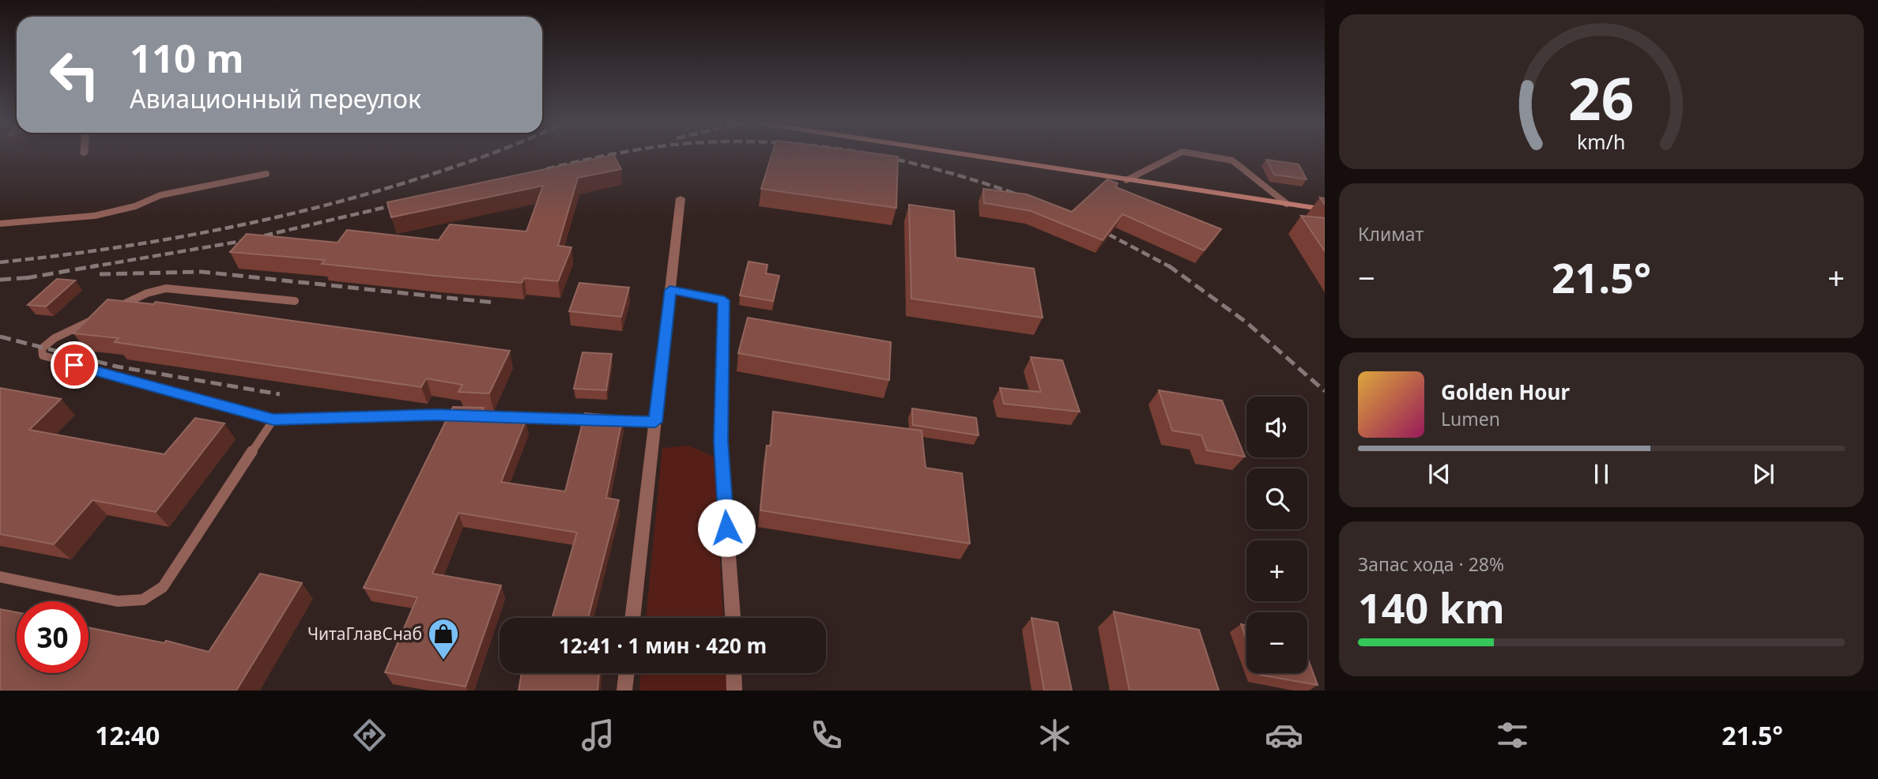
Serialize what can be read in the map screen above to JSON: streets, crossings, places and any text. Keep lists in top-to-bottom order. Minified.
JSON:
{"places":{"shop":["ЧитаГлавСнаб"]},"page":{"turn":["110 m","Авиационный переулок"],"tile":["Климат",["Запас хода · 28%","140 km"]],"heat":["−","21.5°","+"],"song":["Golden Hour","Lumen"],"map_buttons":["+","−"],"limit":"30","trip":"12:41 · 1 мин · 420 m","tabs":["12:40","21.5°"],"gauge":["26","km/h"]}}
